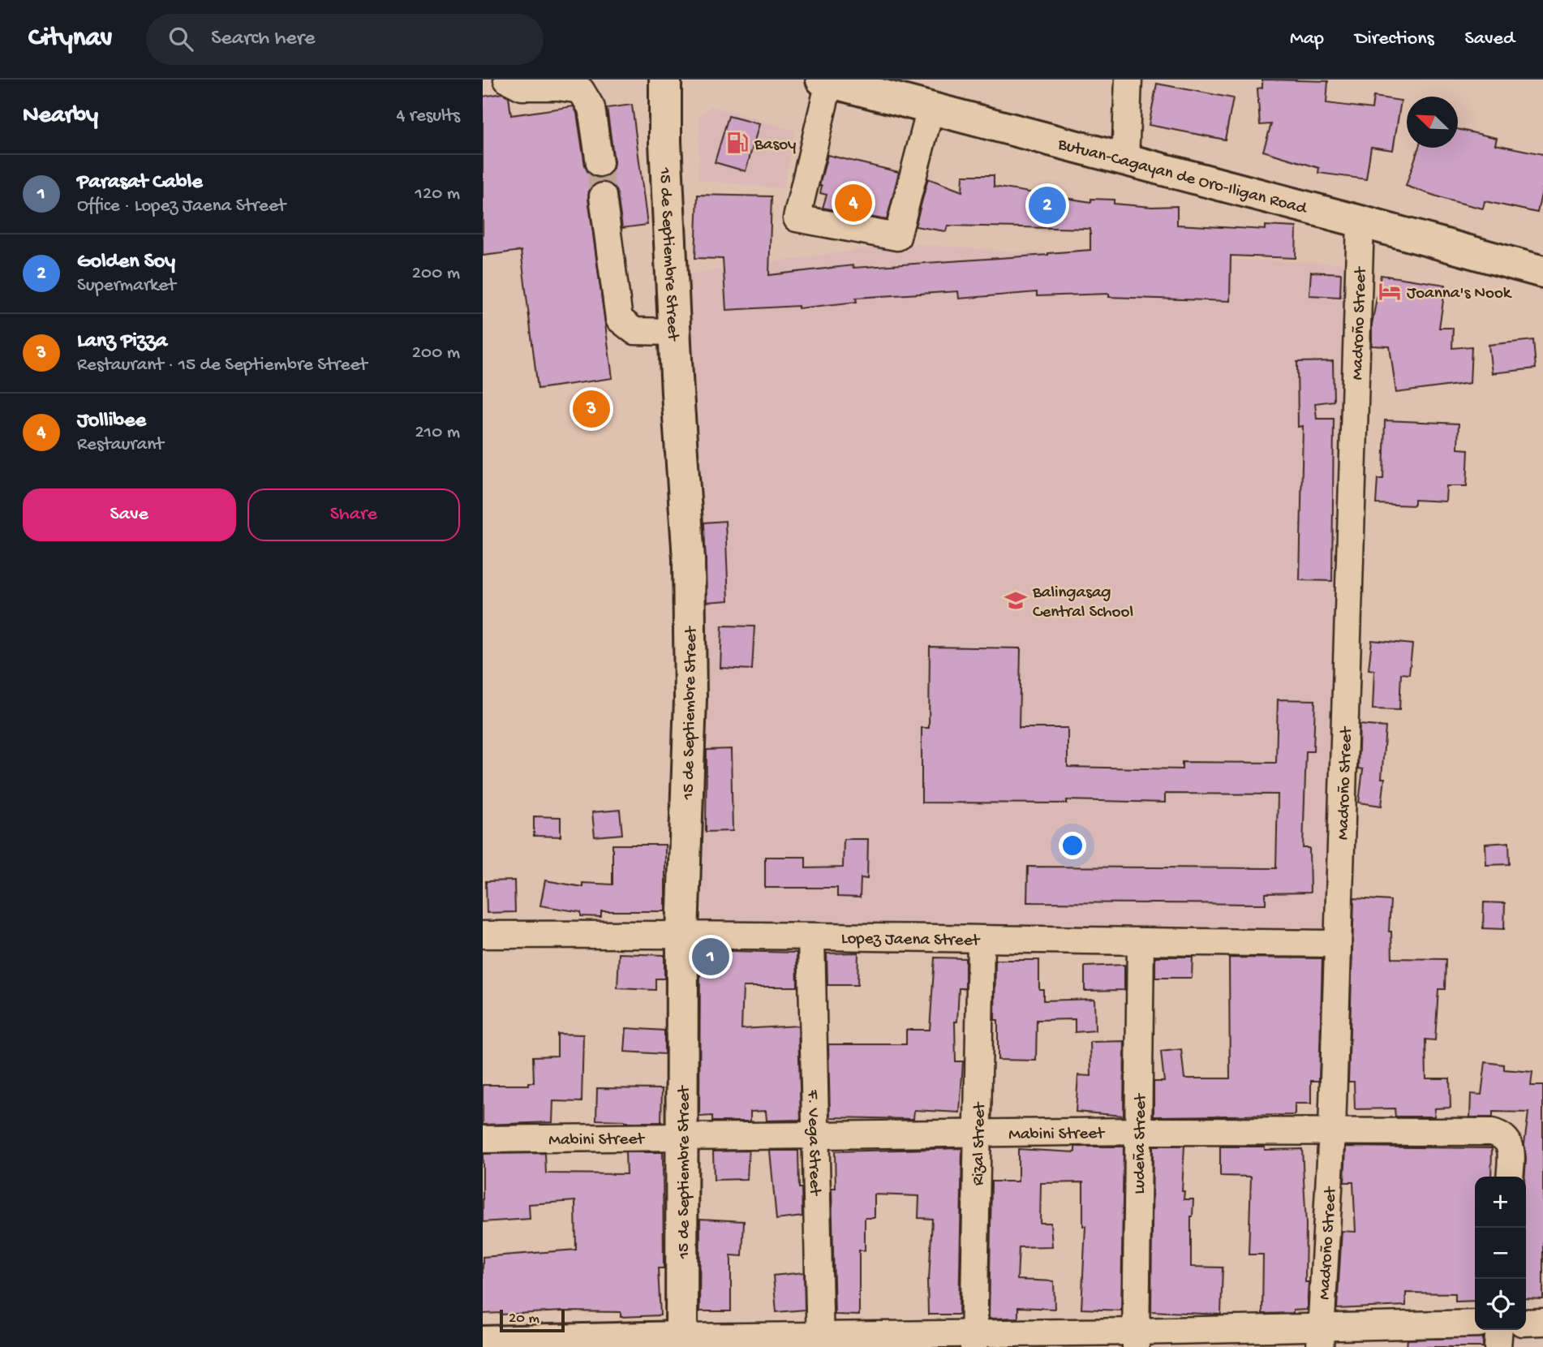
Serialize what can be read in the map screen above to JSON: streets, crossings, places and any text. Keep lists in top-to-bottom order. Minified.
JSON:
{"streets":{"main road":["Butuan-Cagayan de Oro-Iligan Road","15 de Septiembre Street"],"street":["Madroño Street","Lopez Jaena Street","Mabini Street","F. Vega Street","Rizal Street","Ludeña Street"]},"crossings":[["Butuan-Cagayan de Oro-Iligan Road","Madroño Street"],["15 de Septiembre Street","Lopez Jaena Street"],["15 de Septiembre Street","Mabini Street"],["Madroño Street","Lopez Jaena Street"],["Madroño Street","Mabini Street"],["Lopez Jaena Street","F. Vega Street"],["Lopez Jaena Street","Rizal Street"],["Lopez Jaena Street","Ludeña Street"],["Mabini Street","F. Vega Street"],["Mabini Street","Rizal Street"],["Mabini Street","Ludeña Street"]],"places":{"fuel station":["Basoy"],"hotel":["Joanna's Nook"],"school or university":["Balingasag Central School"]},"scale_bar":"20 m","north":"top left","page":{"header":"Citynav","search":"Search here","nav":["Map","Directions","Saved"],"heading":["Nearby","4 results"],"list":[{"mark":"1","name":"Parasat Cable","note":"Office · Lopez Jaena Street","value":"120 m"},{"mark":"2","name":"Golden Soy","note":"Supermarket","value":"200 m"},{"mark":"3","name":"Lanz Pizza","note":"Restaurant · 15 de Septiembre Street","value":"200 m"},{"mark":"4","name":"Jollibee","note":"Restaurant","value":"210 m"}],"pins":["4","2","3","1"],"buttons":["Save","Share"],"map_buttons":["+","−"],"scale":"20 m"}}
